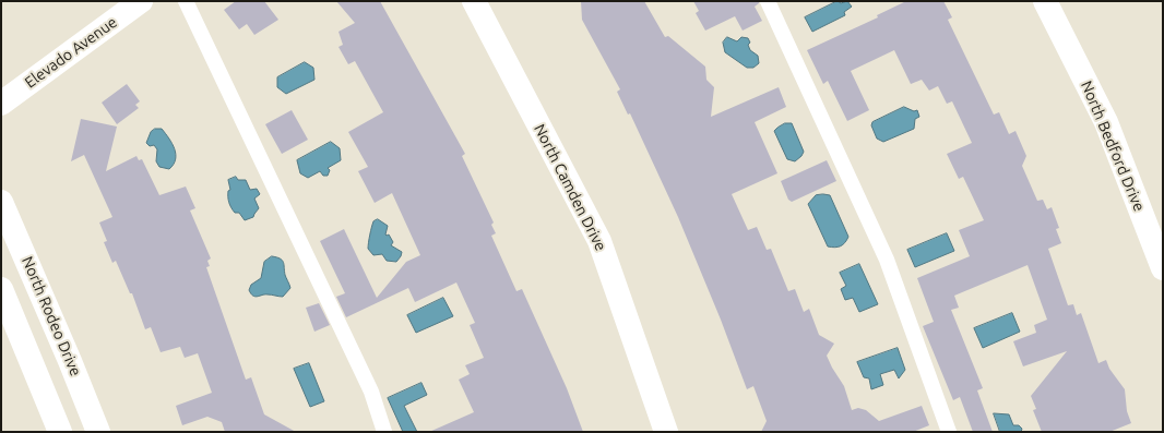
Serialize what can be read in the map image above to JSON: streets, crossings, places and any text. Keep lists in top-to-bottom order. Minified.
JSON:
{"streets":{"street":["Elevado Avenue","North Bedford Drive","North Camden Drive","North Rodeo Drive"]}}
